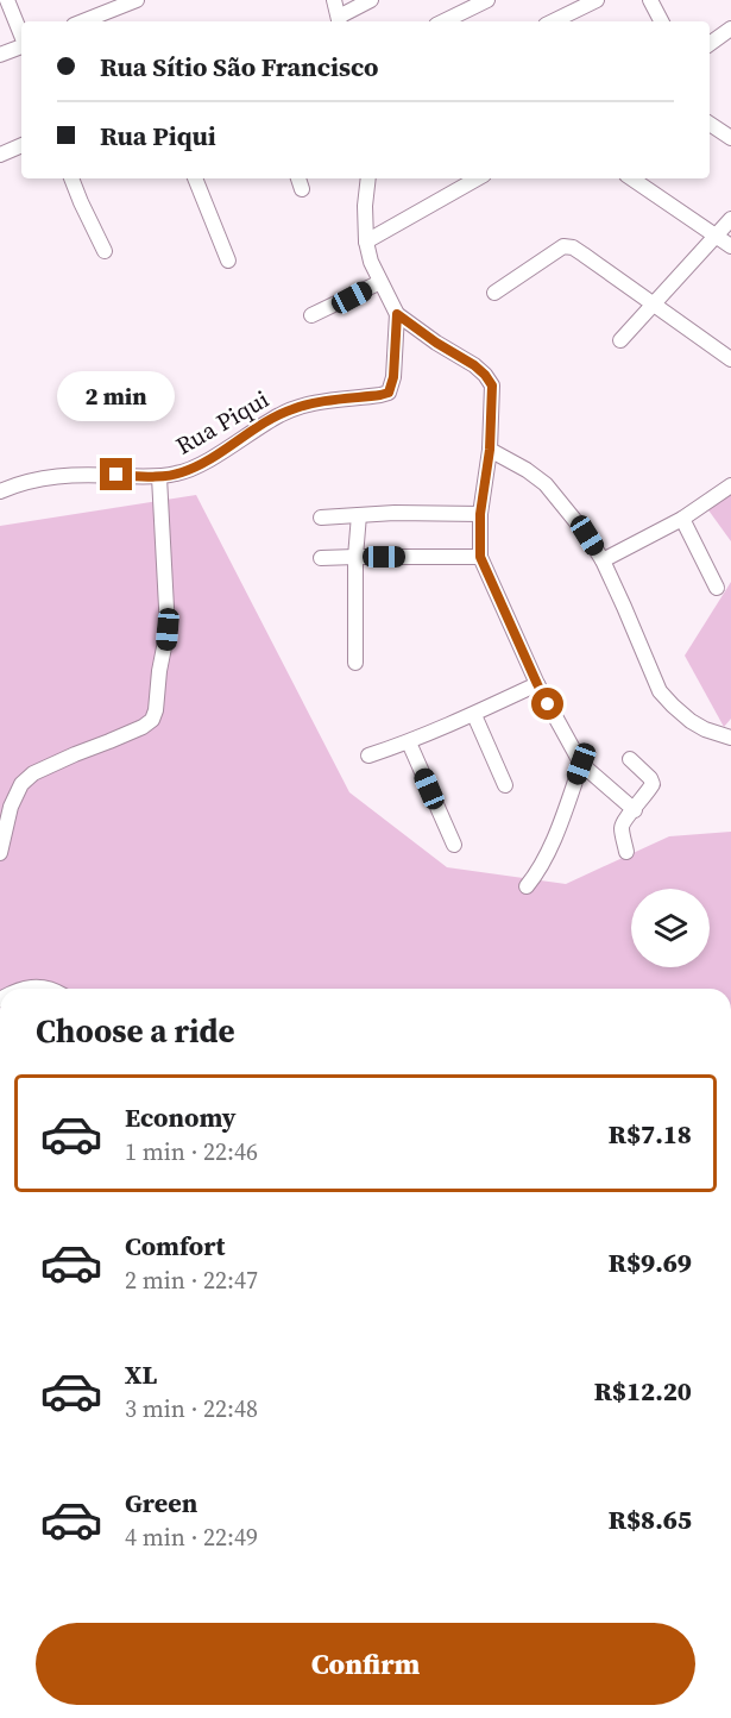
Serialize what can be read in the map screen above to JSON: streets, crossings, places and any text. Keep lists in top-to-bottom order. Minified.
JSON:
{"streets":{"street":["Rua Piqui"]},"page":{"banner":["Rua Sítio São Francisco","Rua Piqui"],"bubble":"2 min","heading":"Choose a ride","list":[{"name":"Economy","note":"1 min · 22:46","value":"R$7.18"},{"name":"Comfort","note":"2 min · 22:47","value":"R$9.69"},{"name":"XL","note":"3 min · 22:48","value":"R$12.20"},{"name":"Green","note":"4 min · 22:49","value":"R$8.65"}],"buttons":"Confirm"}}
